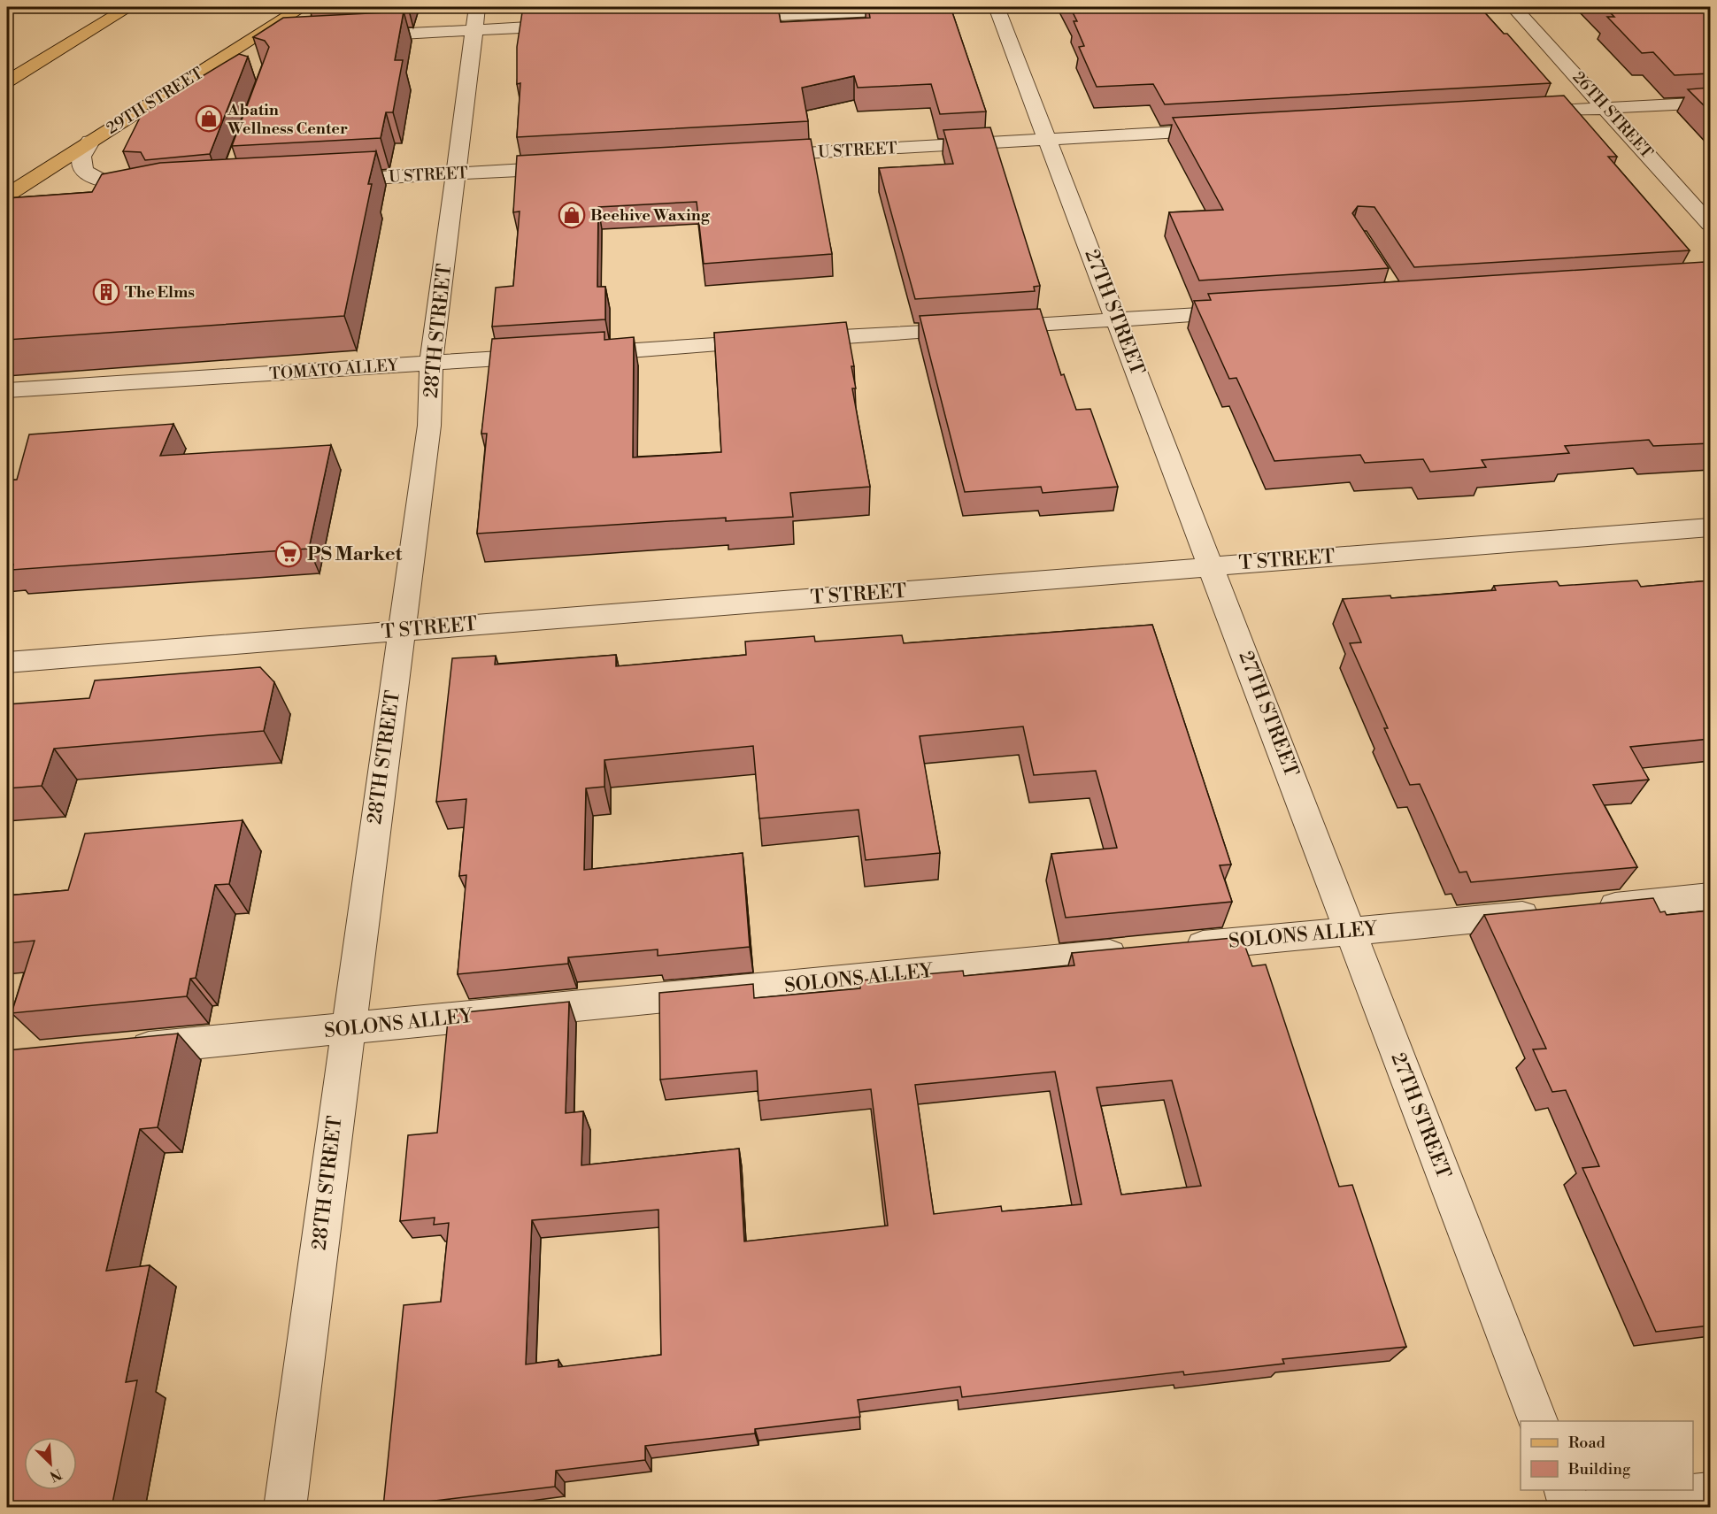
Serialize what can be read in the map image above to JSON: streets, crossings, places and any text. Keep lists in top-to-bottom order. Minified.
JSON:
{"streets":{"main road":["29TH STREET"],"street":["26TH STREET","U STREET","27TH STREET","28TH STREET","TOMATO ALLEY","T STREET","SOLONS ALLEY"]},"crossings":[["U STREET","27TH STREET"],["U STREET","28TH STREET"],["27TH STREET","TOMATO ALLEY"],["27TH STREET","T STREET"],["27TH STREET","SOLONS ALLEY"],["28TH STREET","TOMATO ALLEY"],["28TH STREET","T STREET"],["28TH STREET","SOLONS ALLEY"]],"places":{"shop":["Abatin Wellness Center","Beehive Waxing"],"building":["The Elms"],"supermarket":["PS Market"]},"legend":["Road","Building"],"north":"bottom right"}
